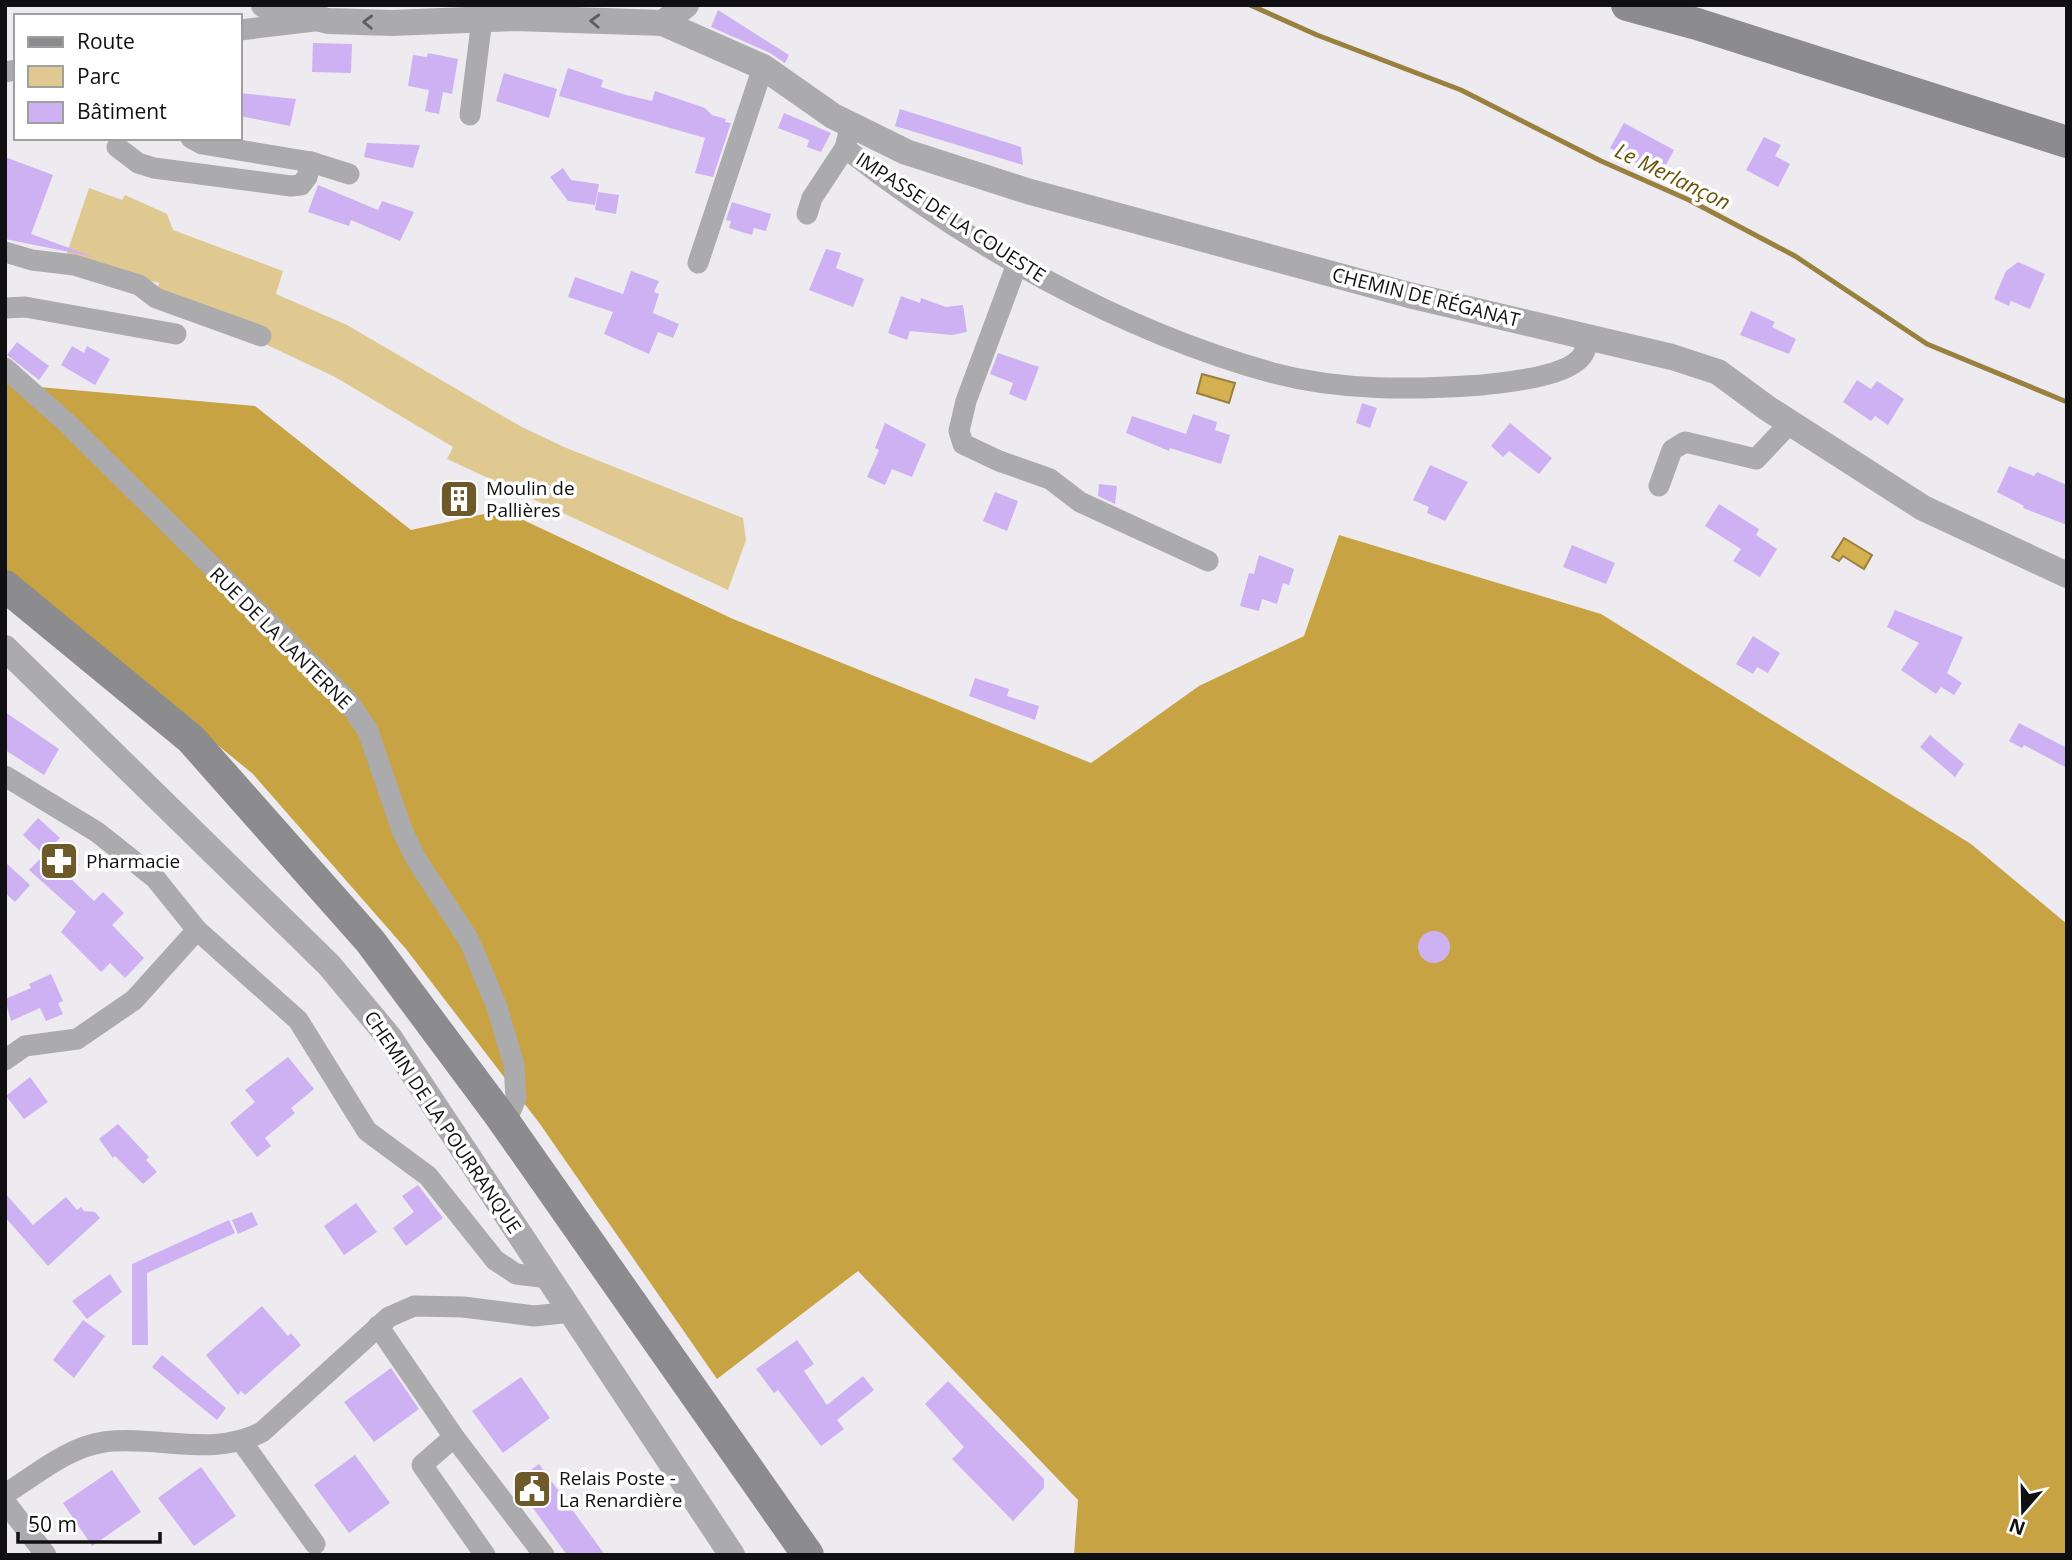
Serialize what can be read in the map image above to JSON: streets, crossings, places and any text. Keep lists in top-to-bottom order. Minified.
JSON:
{"streets":{"street":["IMPASSE DE LA COUESTE","CHEMIN DE RÉGANAT","RUE DE LA LANTERNE","CHEMIN DE LA POURRANQUE"]},"crossings":[["IMPASSE DE LA COUESTE","CHEMIN DE RÉGANAT"]],"water":["Le Merlançon"],"places":{"building":["Moulin de Pallières"],"pharmacy":["Pharmacie"],"public building":["Relais Poste - La Renardière"]},"legend":["Route","Parc","Bâtiment"],"scale_bar":"50 m","north":"bottom"}
